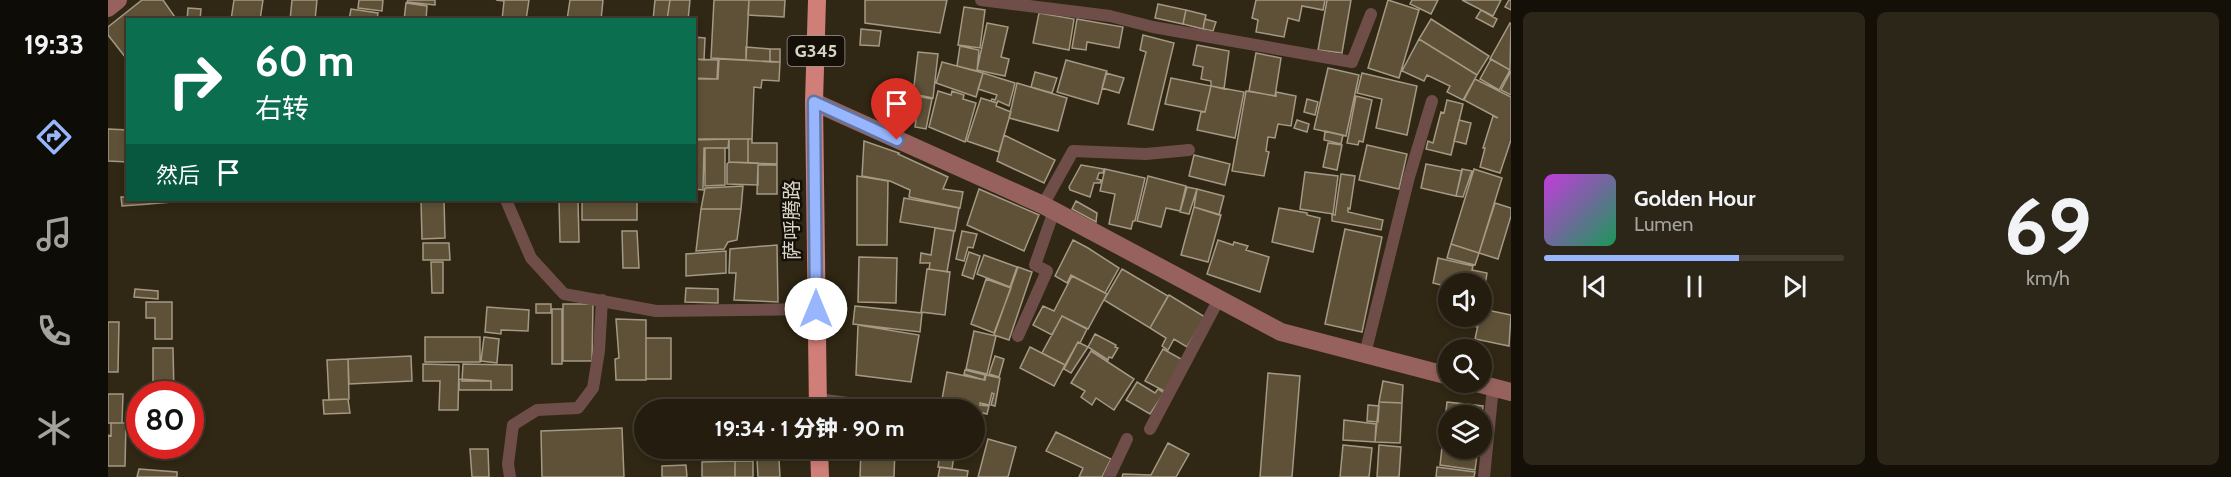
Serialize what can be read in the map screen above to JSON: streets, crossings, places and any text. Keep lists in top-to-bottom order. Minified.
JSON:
{"streets":{"highway":["G345","萨呼腾路"]},"crossings":[["G345","萨呼腾路"]],"page":{"tabs":"19:33","tile":["69","km/h"],"turn":["60 m","右转"],"then":"然后","song":["Golden Hour","Lumen"],"limit":"80","trip":"19:34 · 1 分钟 · 90 m"}}
